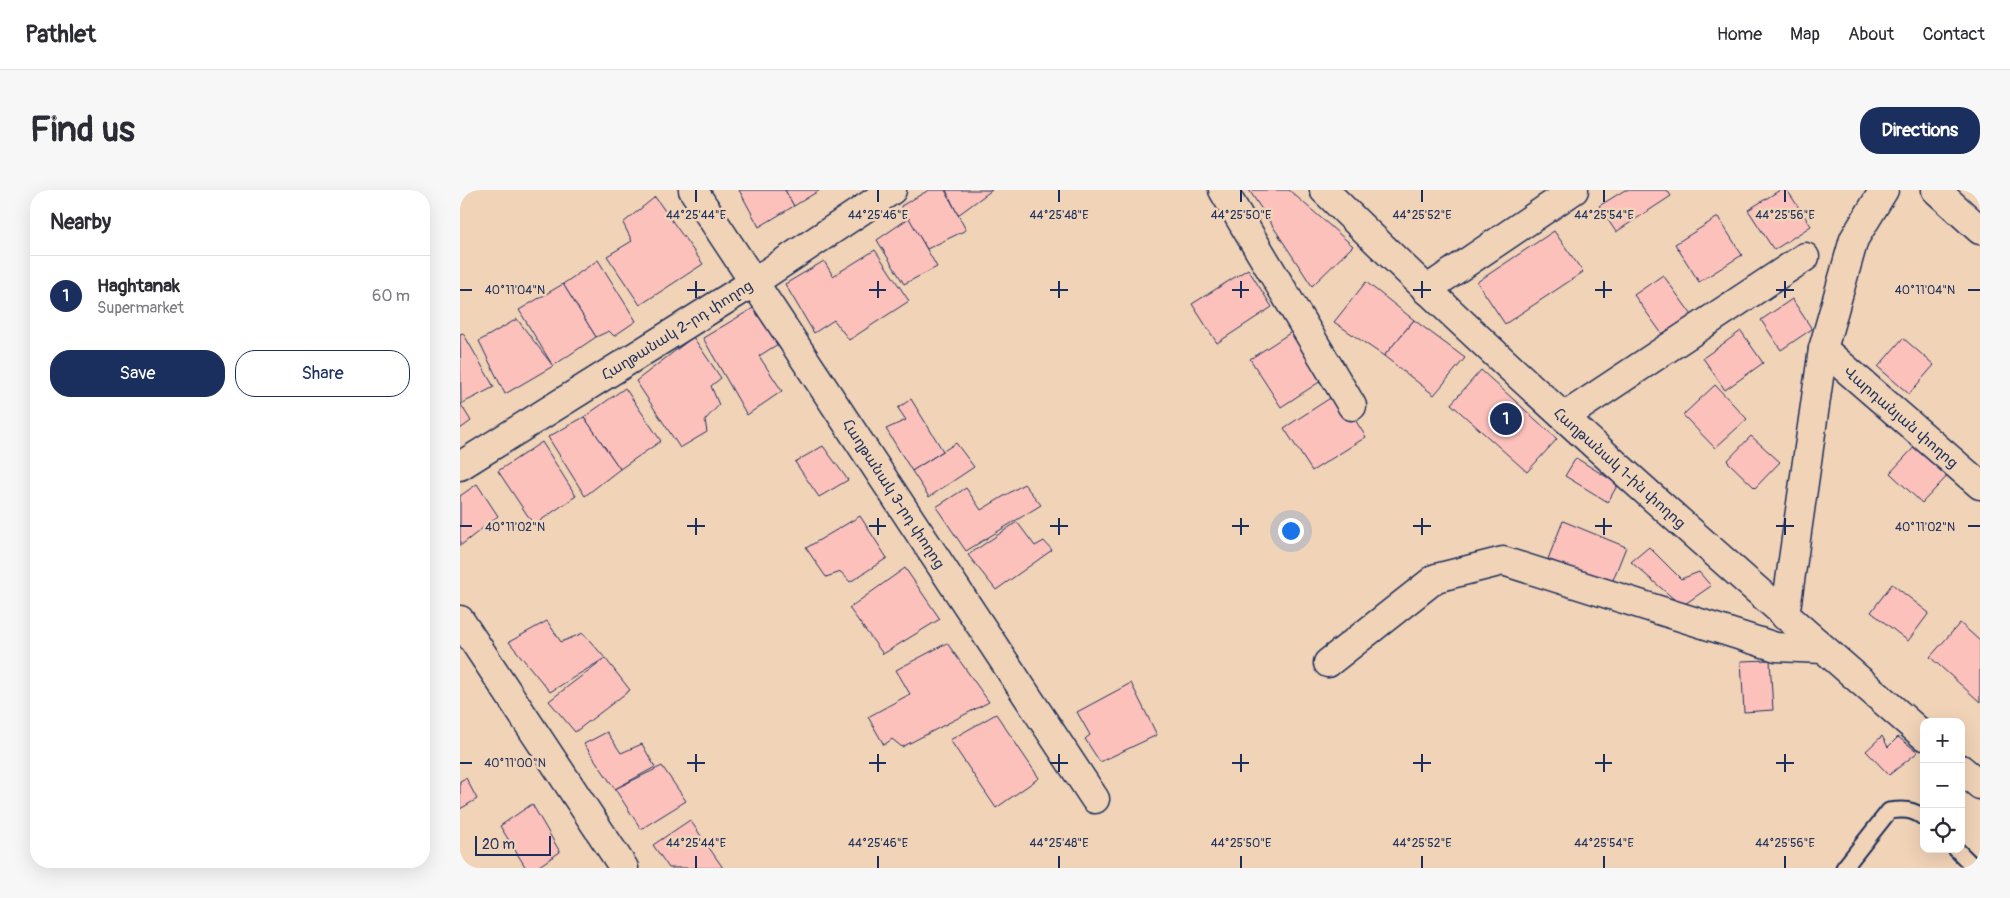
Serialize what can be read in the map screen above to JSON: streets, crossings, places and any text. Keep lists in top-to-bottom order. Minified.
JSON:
{"streets":{"street":["Հաղթանակ 2-րդ փողոց","Վարդանյան փողոց","Հաղթանակ 1-ին փողոց","Հաղթանակ 3-րդ փողոց"]},"crossings":[["Հաղթանակ 2-րդ փողոց","Հաղթանակ 3-րդ փողոց"]],"scale_bar":"20 m","page":{"header":"Pathlet","nav":["Home","Map","About","Contact"],"buttons":["Directions",["Save","Share"]],"title":"Find us","heading":"Nearby","list":[{"mark":"1","name":"Haghtanak","note":"Supermarket","value":"60 m"}],"pins":"1","map_buttons":["+","−"],"scale":"20 m"},"coordinates":["44°25'44\"E","44°25'46\"E","44°25'48\"E","44°25'50\"E","44°25'52\"E","44°25'54\"E","44°25'56\"E","40°11'04\"N","40°11'02\"N","40°11'00\"N"]}
